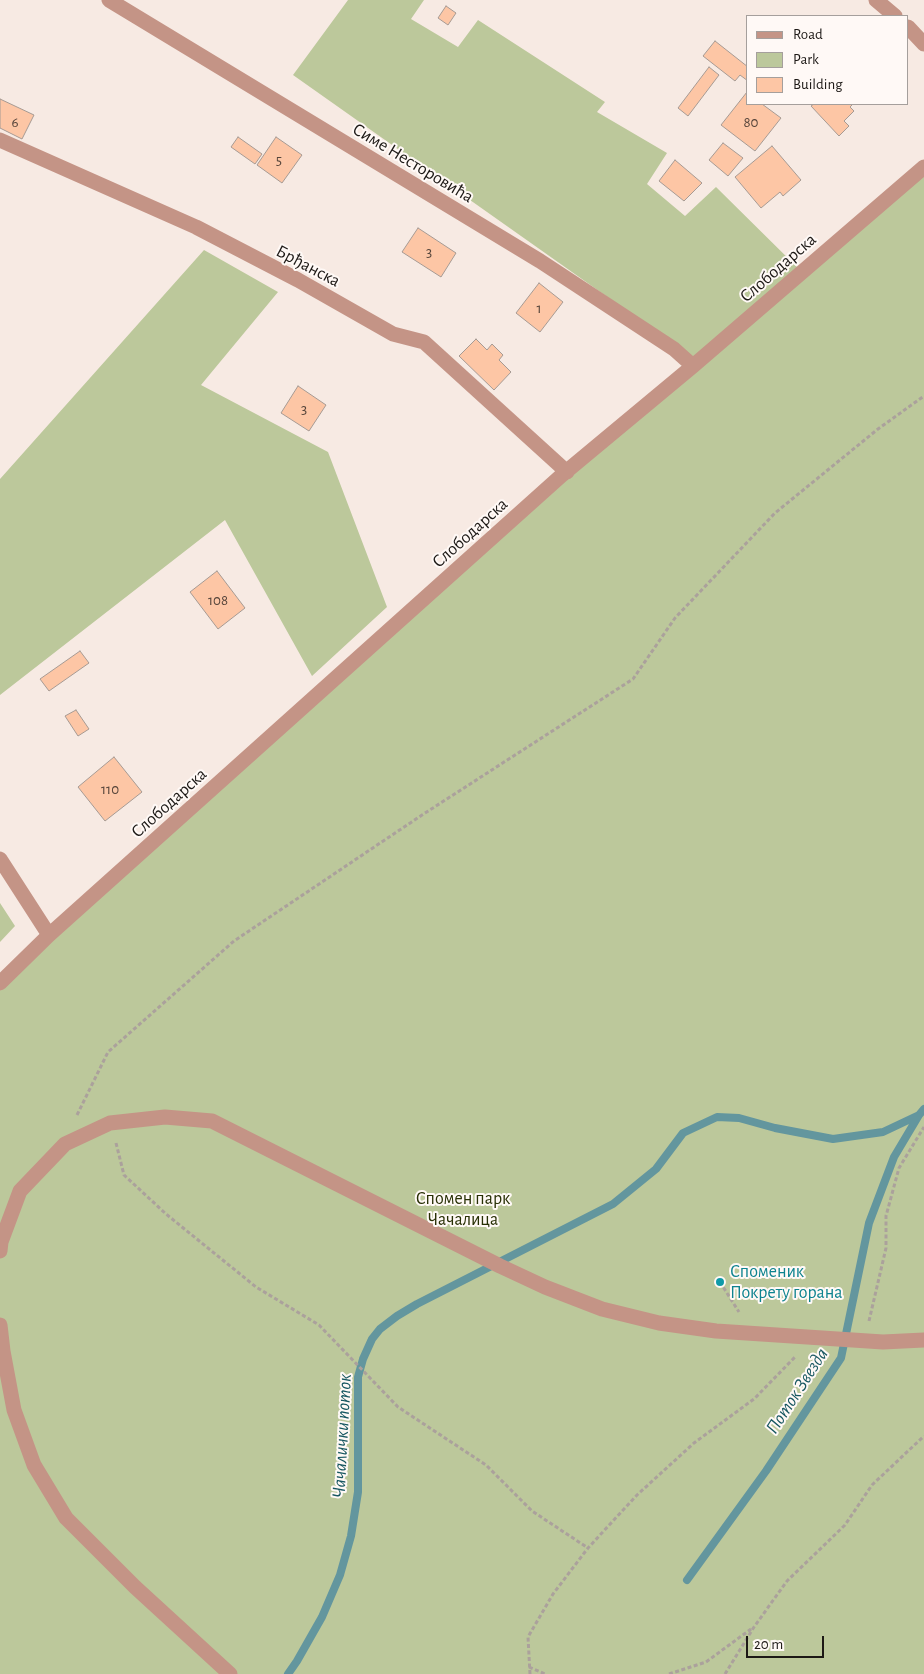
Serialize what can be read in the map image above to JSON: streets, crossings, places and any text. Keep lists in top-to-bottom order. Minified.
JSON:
{"streets":{"street":["Симе Несторовића","Брђанска","Слободарска"]},"crossings":[["Симе Несторовића","Слободарска"],["Брђанска","Слободарска"]],"water":["Поток Звезда","Чачалички поток"],"parks":["Спомен парк Чачалица"],"places":["Споменик Покрету горана"],"house_numbers":["6","80","5","3","1","3","108","110"],"legend":["Road","Park","Building"],"scale_bar":"20 m"}
